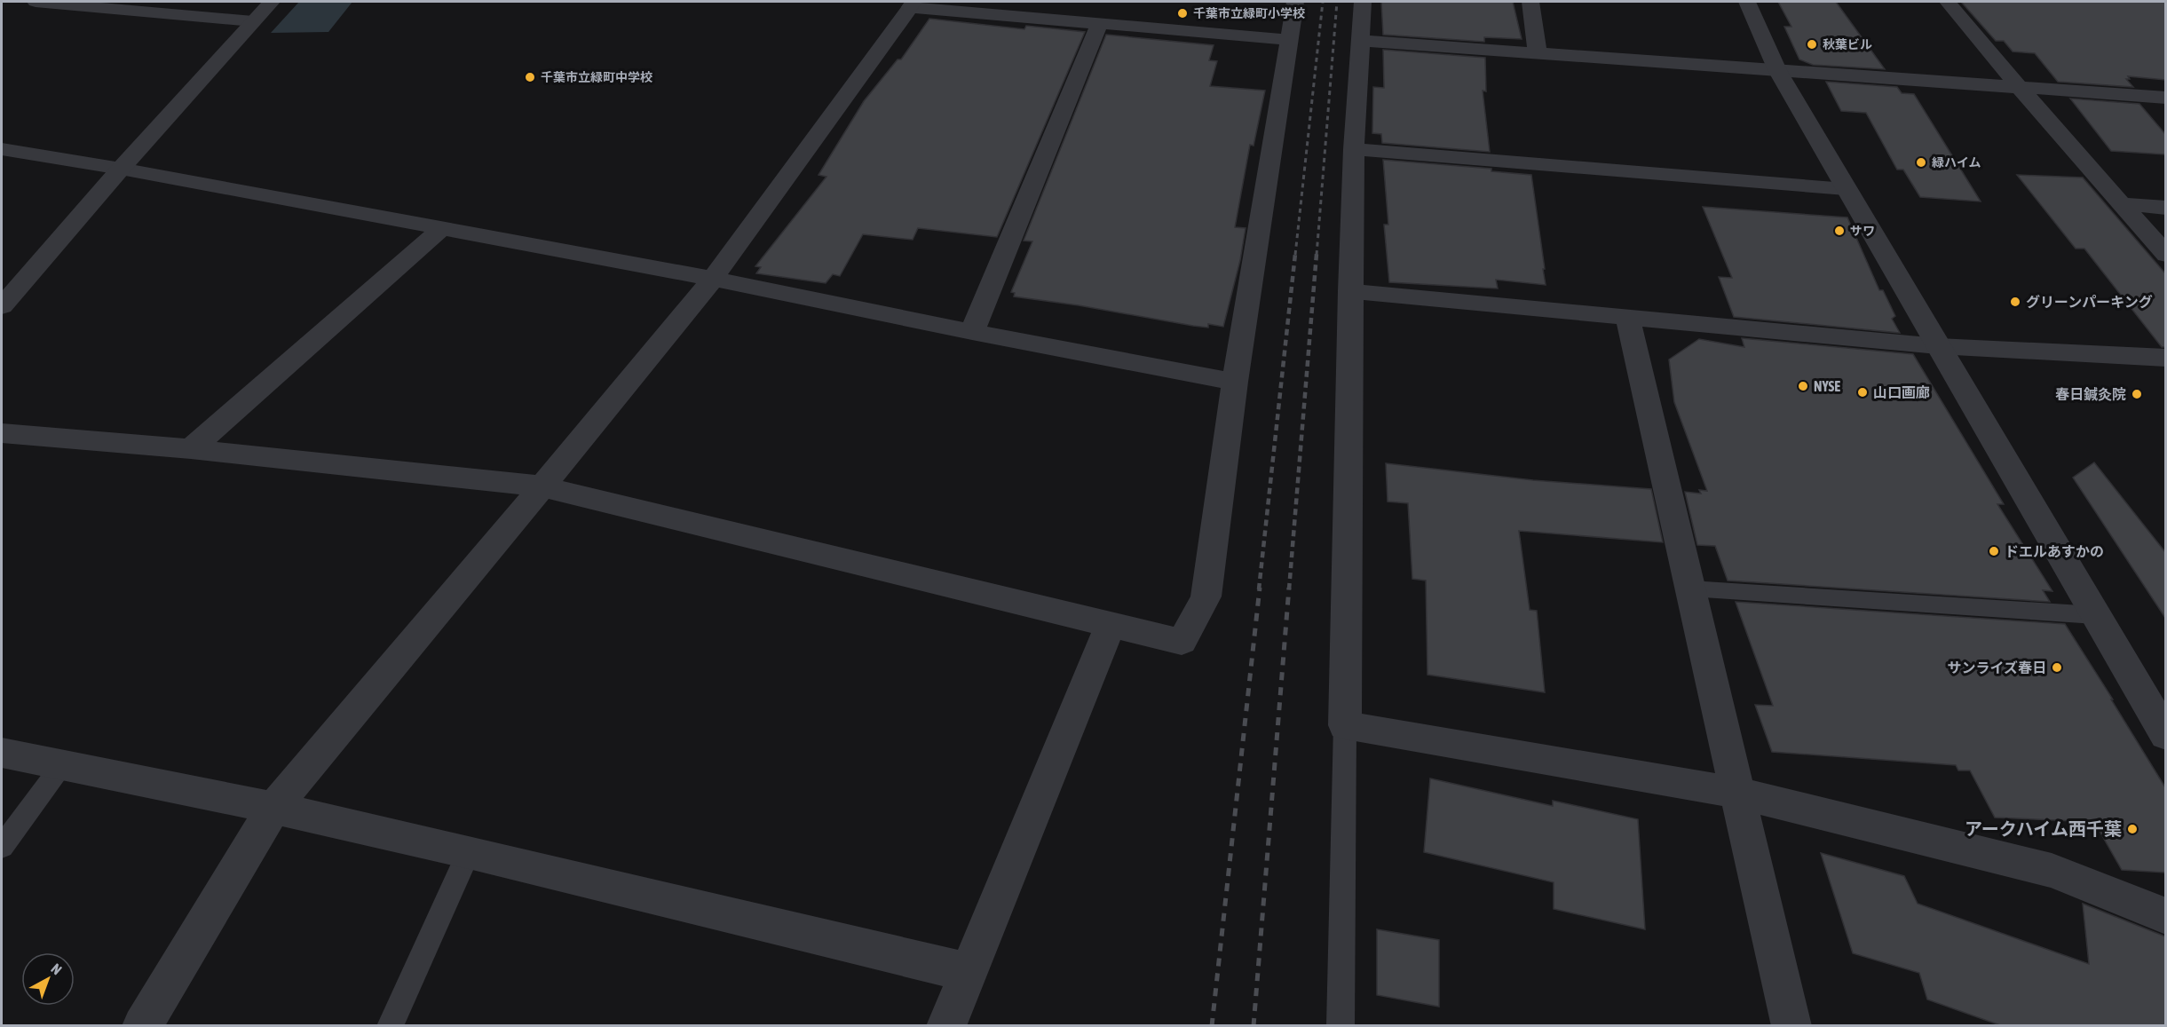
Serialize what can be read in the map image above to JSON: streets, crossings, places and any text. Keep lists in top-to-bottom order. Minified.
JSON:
{"places":["千葉市立緑町小学校","秋葉ビル","千葉市立緑町中学校","緑ハイム","サワ","グリーンパーキング","NYSE","山口画廊","春日鍼灸院","ドエルあすかの","サンライズ春日","アークハイム西千葉"],"north":"top right"}
